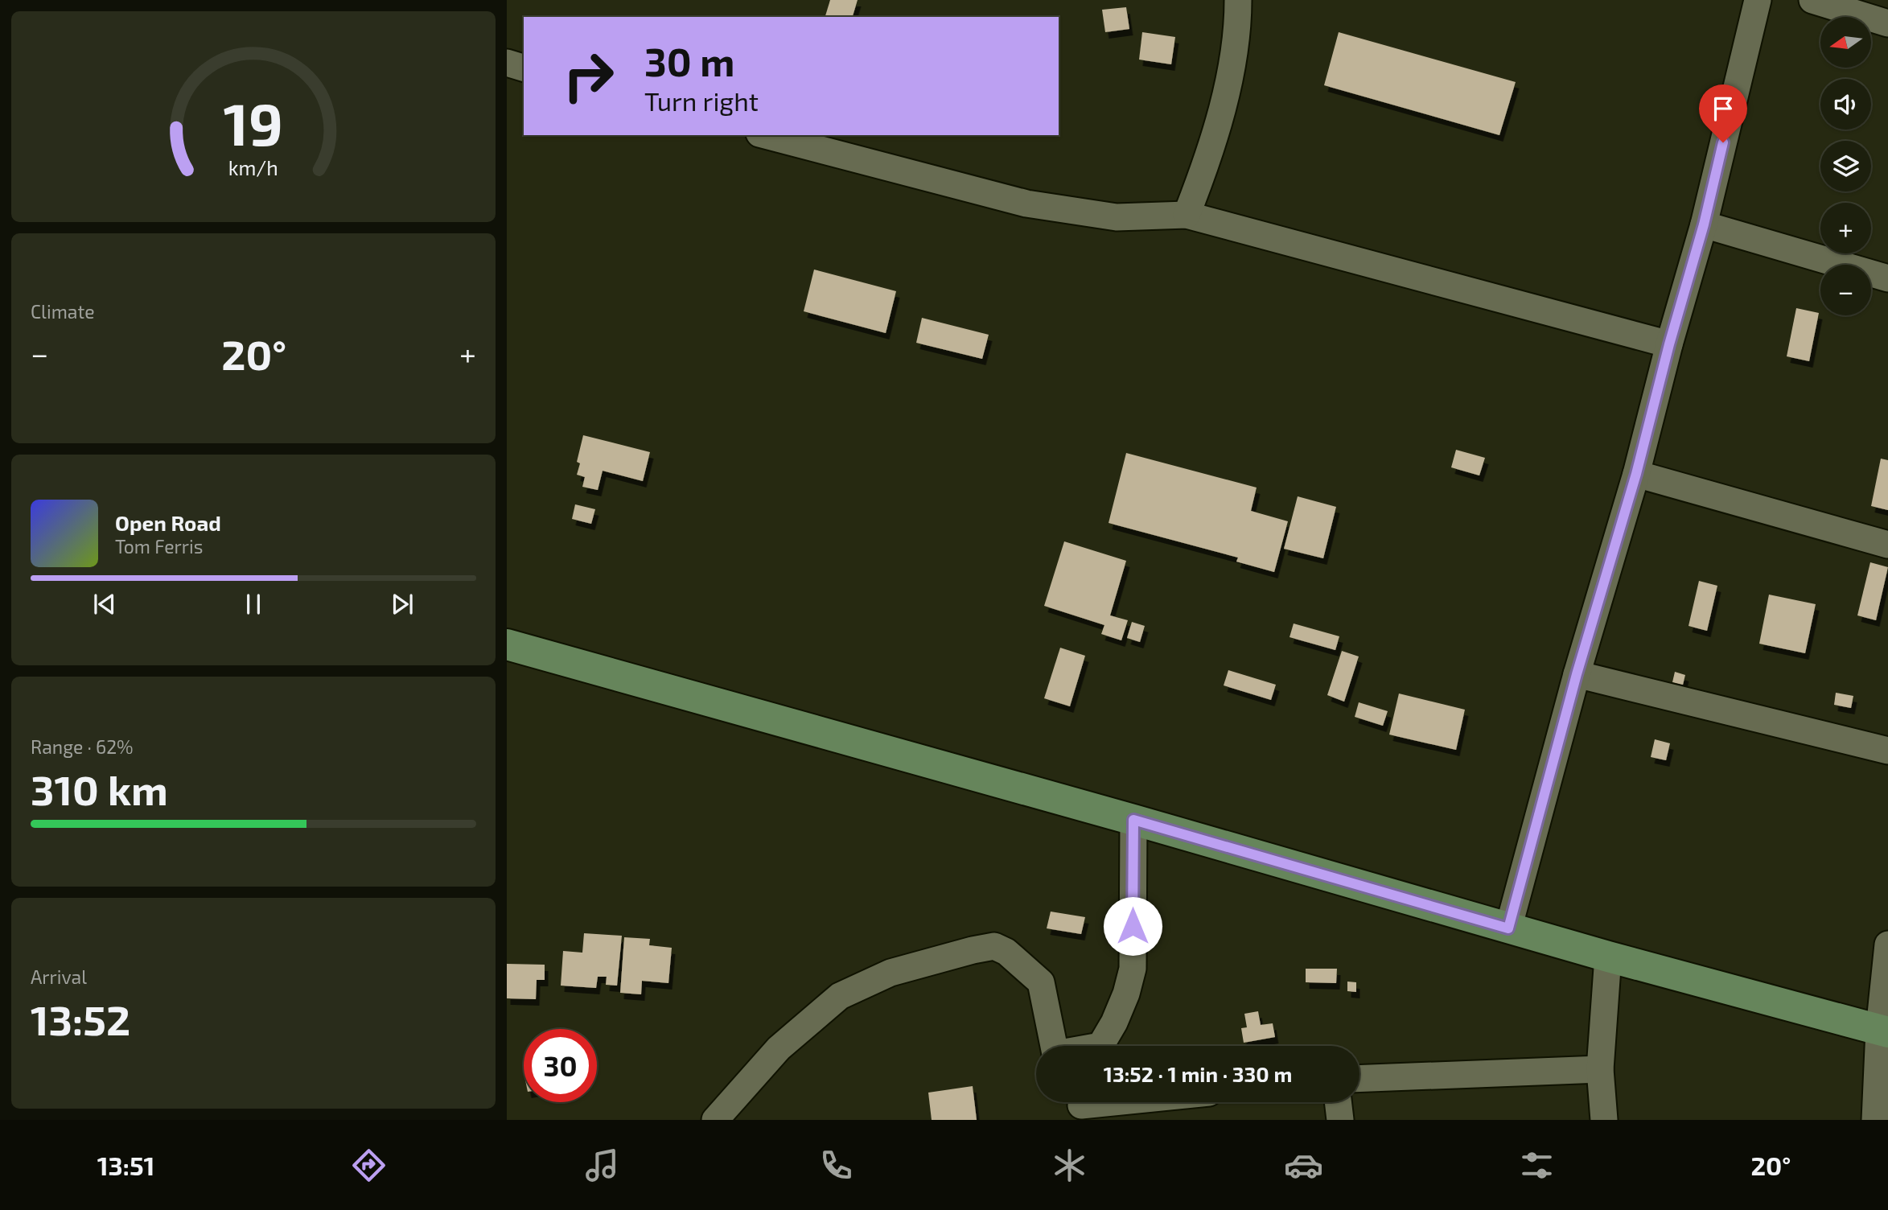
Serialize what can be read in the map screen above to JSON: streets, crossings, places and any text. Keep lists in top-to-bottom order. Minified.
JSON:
{"north":"left","page":{"map_buttons":["+","−"],"turn":["30 m","Turn right"],"tile":["Climate",["Range · 62%","310 km"],["Arrival","13:52"]],"heat":["−","20°","+"],"song":["Open Road","Tom Ferris"],"limit":"30","trip":"13:52 · 1 min · 330 m","tabs":["13:51","20°"],"gauge":["19","km/h"]}}
